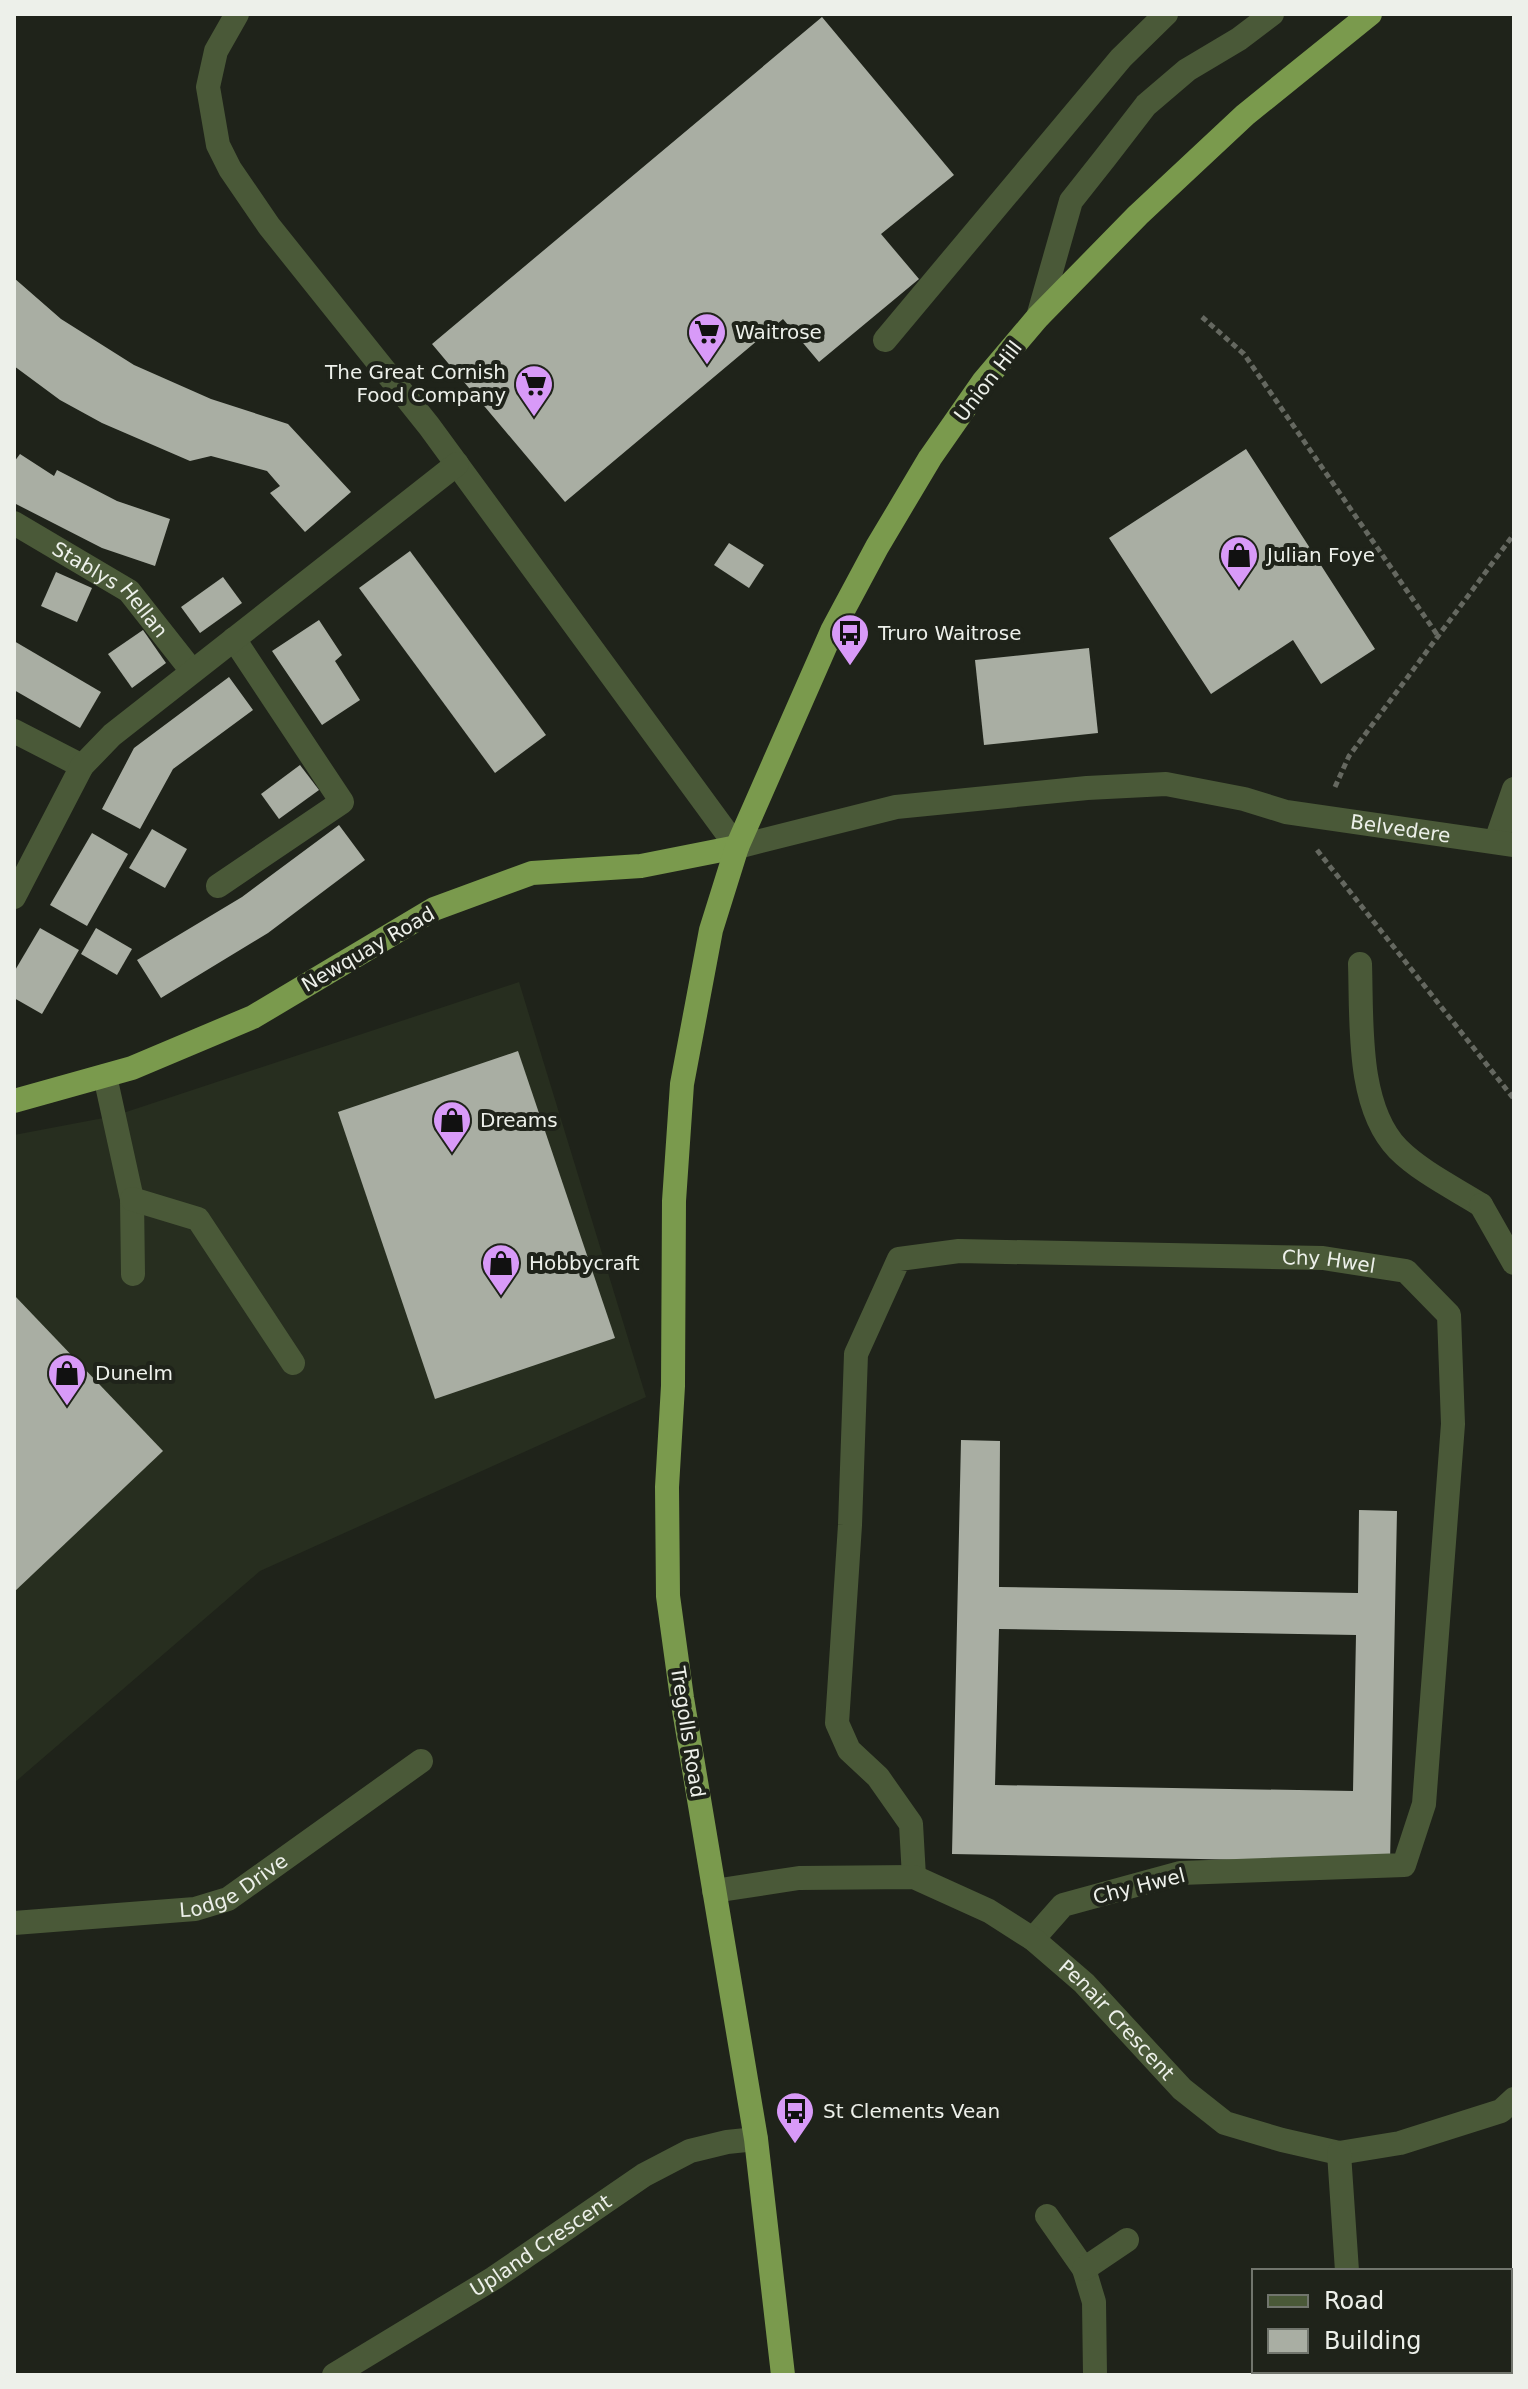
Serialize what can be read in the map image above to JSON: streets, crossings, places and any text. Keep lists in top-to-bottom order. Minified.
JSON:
{"streets":{"highway":["Union Hill","Newquay Road","Tregolls Road"],"street":["Stablys Hellan","Belvedere","Chy Hwel","Lodge Drive","Penair Crescent","Upland Crescent"]},"crossings":[["Union Hill","Belvedere"],["Union Hill","Newquay Road"],["Union Hill","Tregolls Road"],["Belvedere","Newquay Road"],["Chy Hwel","Penair Crescent"],["Tregolls Road","Penair Crescent"],["Tregolls Road","Upland Crescent"]],"places":{"supermarket":["Waitrose","The Great Cornish Food Company"],"shop":["Julian Foye","Dreams","Hobbycraft","Dunelm"],"bus stop":["Truro Waitrose","St Clements Vean"]},"legend":["Road","Building"]}
